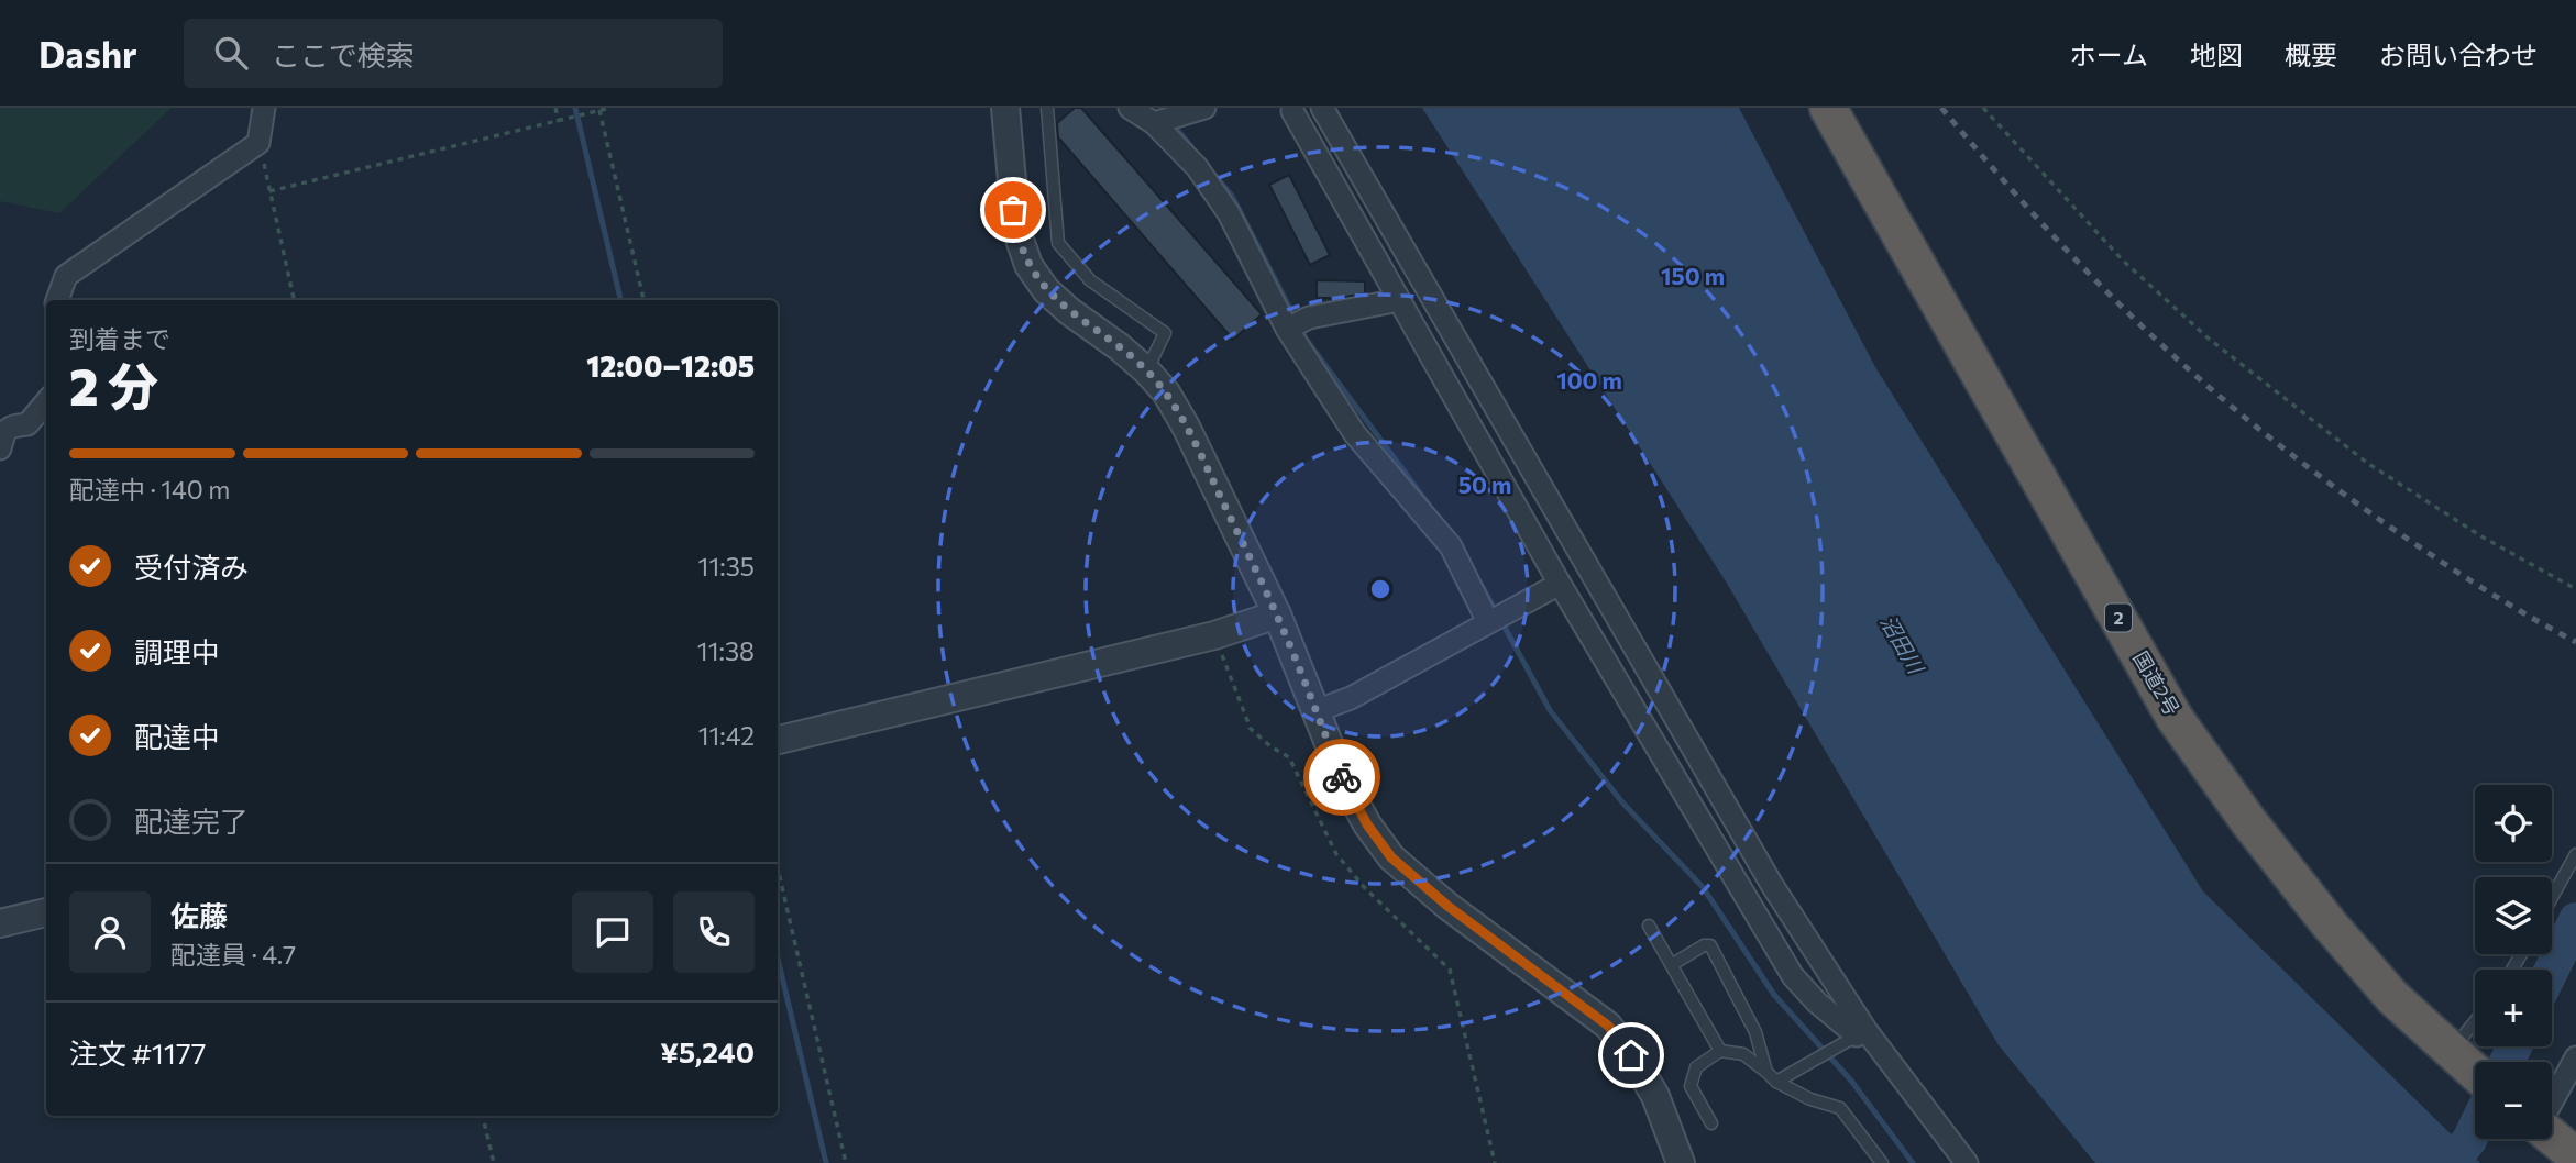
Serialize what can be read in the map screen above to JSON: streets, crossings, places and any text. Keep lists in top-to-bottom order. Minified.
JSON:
{"streets":{"highway":["2","国道2号"]},"water":["沼田川"],"page":{"header":"Dashr","search":"ここで検索","nav":["ホーム","地図","概要","お問い合わせ"],"heading":["2 分","到着まで","12:00–12:05"],"panel":["佐藤","配達員 · 4.7","注文 #1177","¥5,240"],"bar":"配達中 · 140 m","list":[["受付済み","11:35"],["調理中","11:38"],["配達中","11:42"],"配達完了"],"map_buttons":["+","−"]},"rings":["150 m","100 m","50 m"]}
